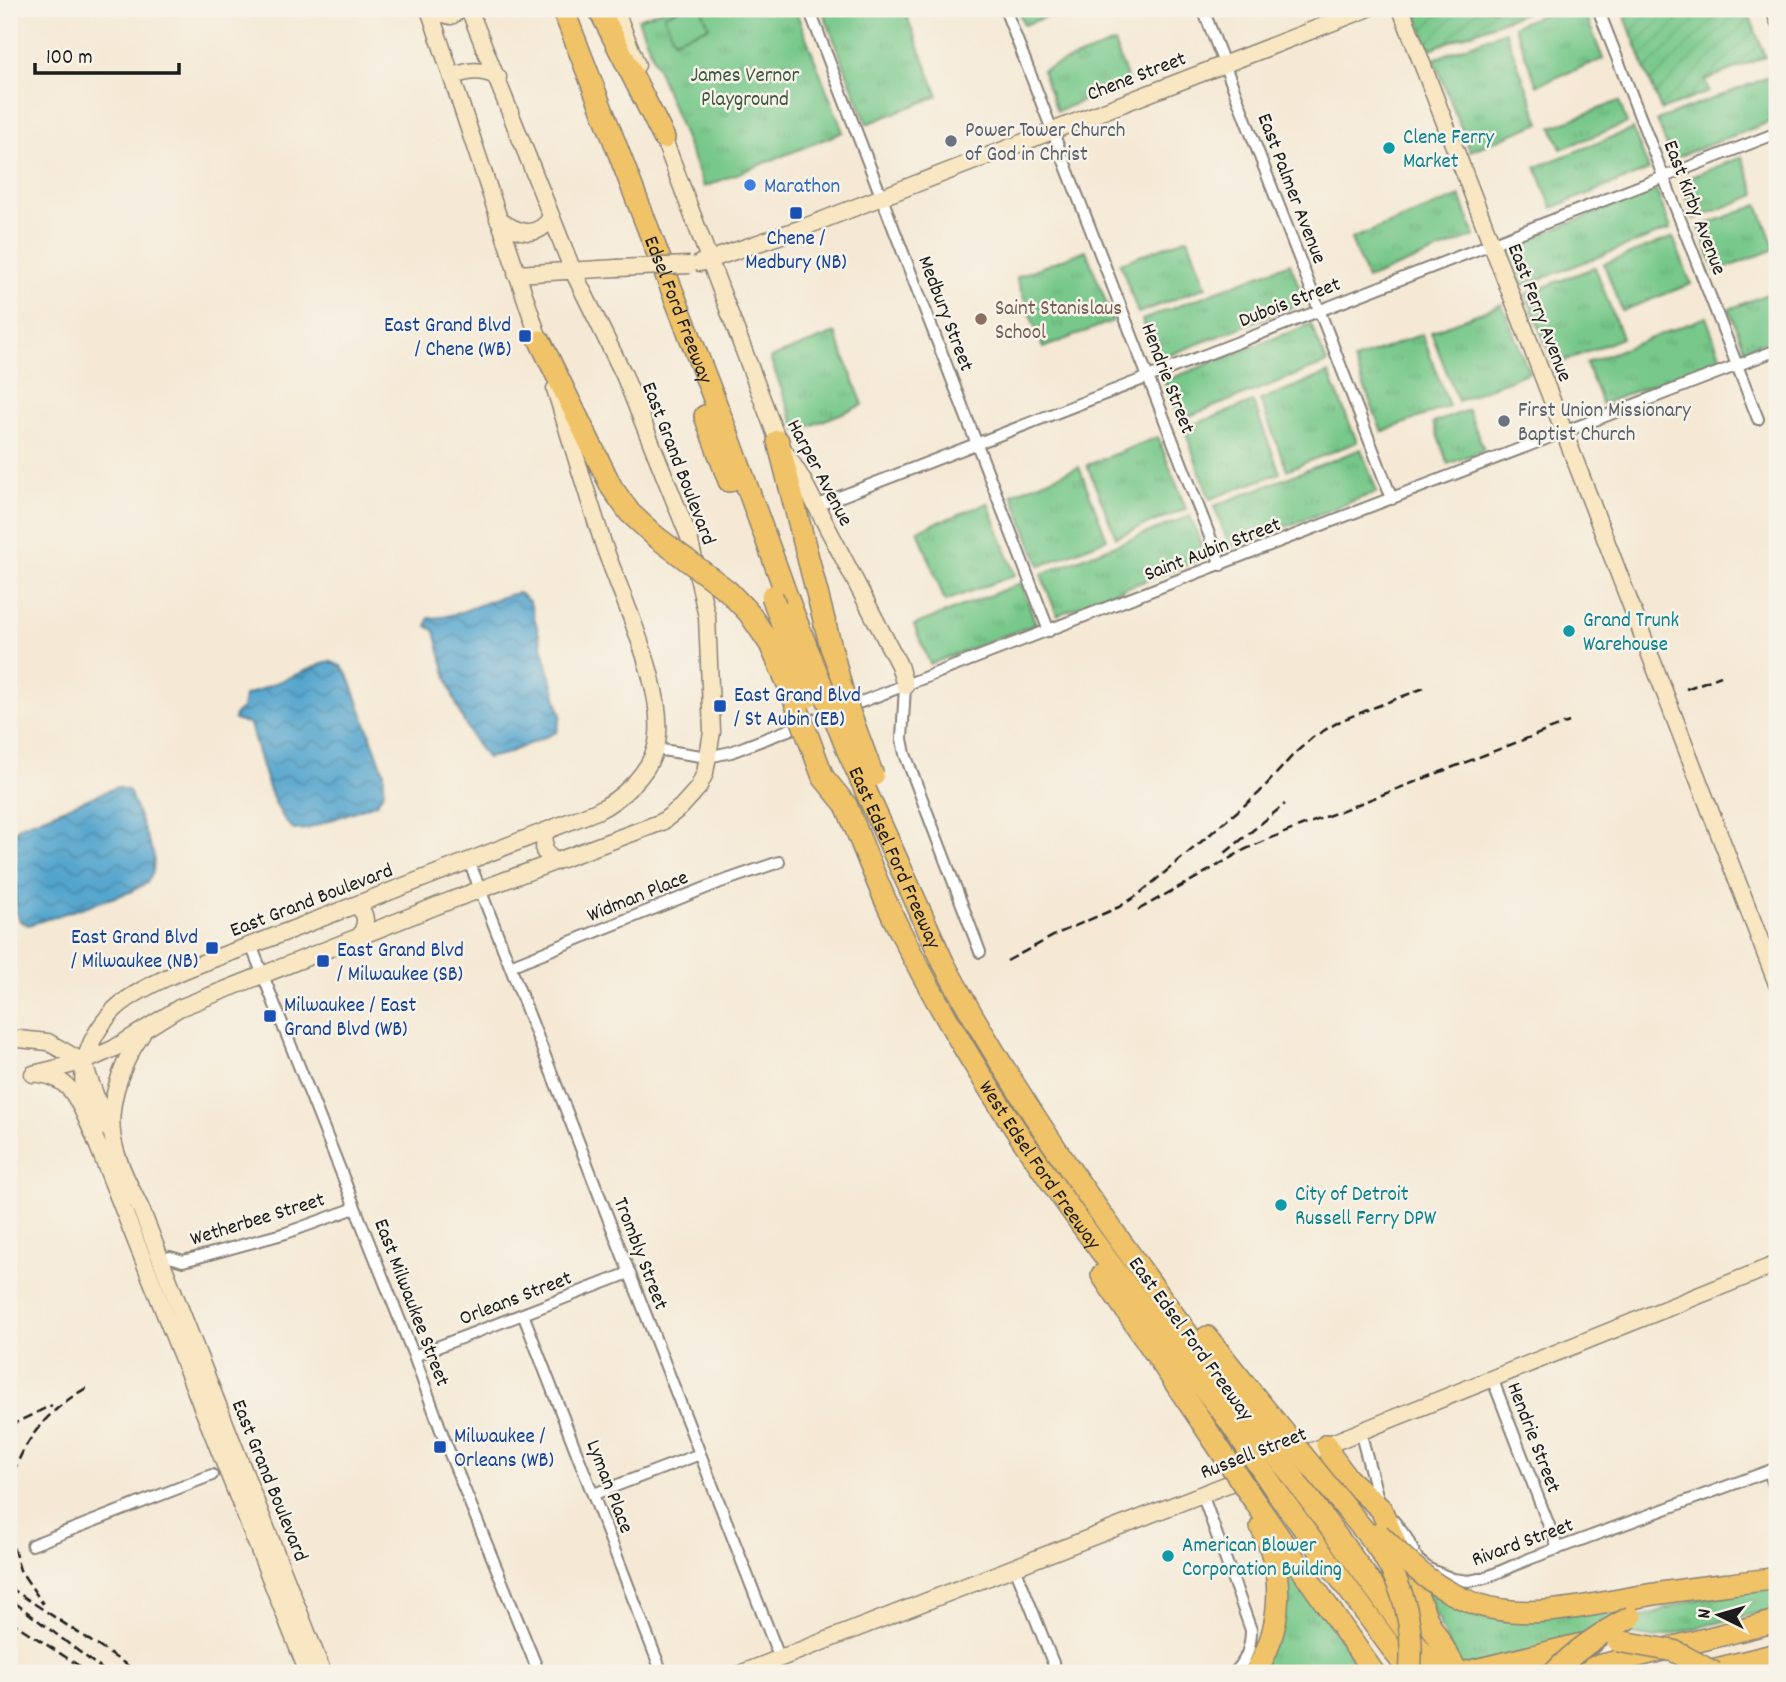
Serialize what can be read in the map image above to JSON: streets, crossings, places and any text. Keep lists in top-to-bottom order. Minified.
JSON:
{"streets":{"highway":["Edsel Ford Freeway","East Edsel Ford Freeway","West Edsel Ford Freeway"],"main road":["Chene Street","East Ferry Avenue","East Grand Boulevard","Harper Avenue","Russell Street"],"street":["East Palmer Avenue","East Kirby Avenue","Dubois Street","Medbury Street","Hendrie Street","Saint Aubin Street","Widman Place","Wetherbee Street","Trombly Street","Orleans Street","East Milwaukee Street","Lyman Place","Rivard Street"]},"crossings":[["Chene Street","East Palmer Avenue"],["Chene Street","Medbury Street"],["Chene Street","Hendrie Street"],["Chene Street","East Grand Boulevard"],["Chene Street","Harper Avenue"],["East Palmer Avenue","Dubois Street"],["East Palmer Avenue","Saint Aubin Street"],["East Kirby Avenue","Dubois Street"],["East Kirby Avenue","Saint Aubin Street"],["Dubois Street","East Ferry Avenue"],["Dubois Street","Medbury Street"],["Dubois Street","Hendrie Street"],["Dubois Street","Harper Avenue"],["Edsel Ford Freeway","East Edsel Ford Freeway"],["Edsel Ford Freeway","West Edsel Ford Freeway"],["East Ferry Avenue","Saint Aubin Street"],["Medbury Street","Saint Aubin Street"],["Hendrie Street","Saint Aubin Street"],["Hendrie Street","Russell Street"],["Hendrie Street","Rivard Street"],["East Grand Boulevard","Saint Aubin Street"],["East Grand Boulevard","Trombly Street"],["East Grand Boulevard","East Milwaukee Street"],["Harper Avenue","Saint Aubin Street"],["East Edsel Ford Freeway","West Edsel Ford Freeway"],["Widman Place","Trombly Street"],["Wetherbee Street","East Milwaukee Street"],["Trombly Street","Orleans Street"],["Trombly Street","Russell Street"],["Orleans Street","East Milwaukee Street"],["Orleans Street","Lyman Place"],["Russell Street","Rivard Street"]],"parks":["James Vernor Playground"],"places":{"other":["Power Tower Church of God in Christ","Clene Ferry Market","Marathon","Saint Stanislaus School","First Union Missionary Baptist Church","Grand Trunk Warehouse","City of Detroit Russell Ferry DPW","American Blower Corporation Building"],"transit":["Chene / Medbury (NB)","East Grand Blvd / Chene (WB)","East Grand Blvd / St Aubin (EB)","East Grand Blvd / Milwaukee (NB)","East Grand Blvd / Milwaukee (SB)","Milwaukee / East Grand Blvd (WB)","Milwaukee / Orleans (WB)"]},"scale_bar":"100 m","north":"left"}
